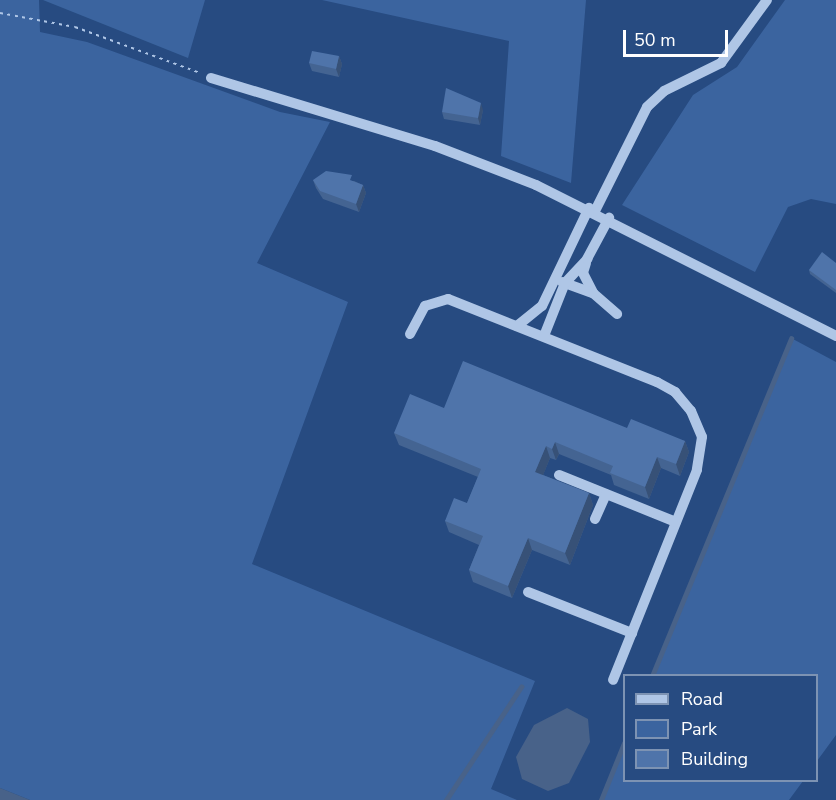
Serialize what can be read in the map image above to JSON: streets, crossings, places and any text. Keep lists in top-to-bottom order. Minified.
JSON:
{"legend":["Road","Park","Building"],"scale_bar":"50 m"}
